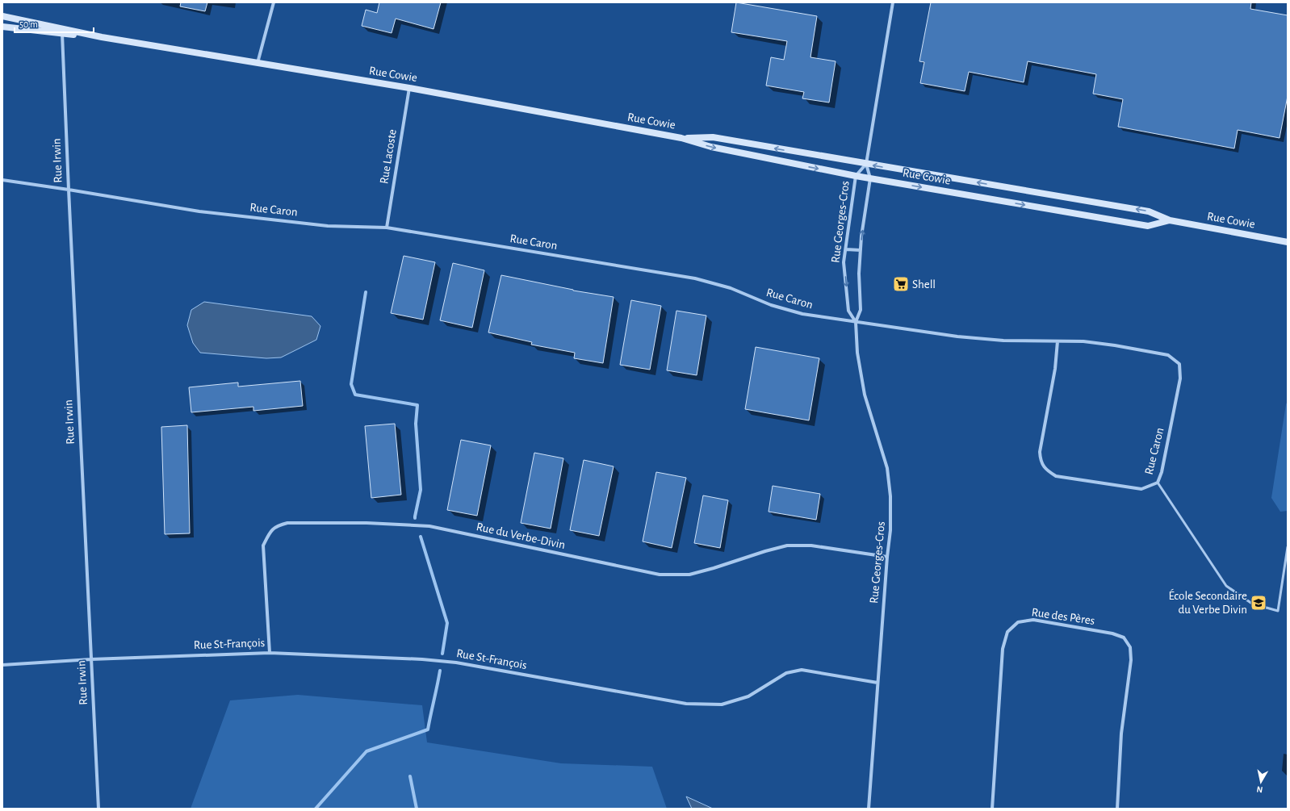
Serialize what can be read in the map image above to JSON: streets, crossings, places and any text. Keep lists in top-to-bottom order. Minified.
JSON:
{"streets":{"main road":["Rue Cowie"],"street":["Rue Lacoste","Rue Irwin","Rue Caron","Rue Georges-Cros","Rue du Verbe-Divin","Rue des Pères","Rue St-François"]},"crossings":[["Rue Cowie","Rue Lacoste"],["Rue Cowie","Rue Irwin"],["Rue Cowie","Rue Georges-Cros"],["Rue Lacoste","Rue Caron"],["Rue Irwin","Rue Caron"],["Rue Irwin","Rue St-François"],["Rue Caron","Rue Georges-Cros"],["Rue Georges-Cros","Rue du Verbe-Divin"],["Rue Georges-Cros","Rue St-François"],["Rue du Verbe-Divin","Rue St-François"]],"places":{"supermarket":["Shell"],"school or university":["École Secondaire du Verbe Divin"]},"scale_bar":"50 m","north":"bottom"}
